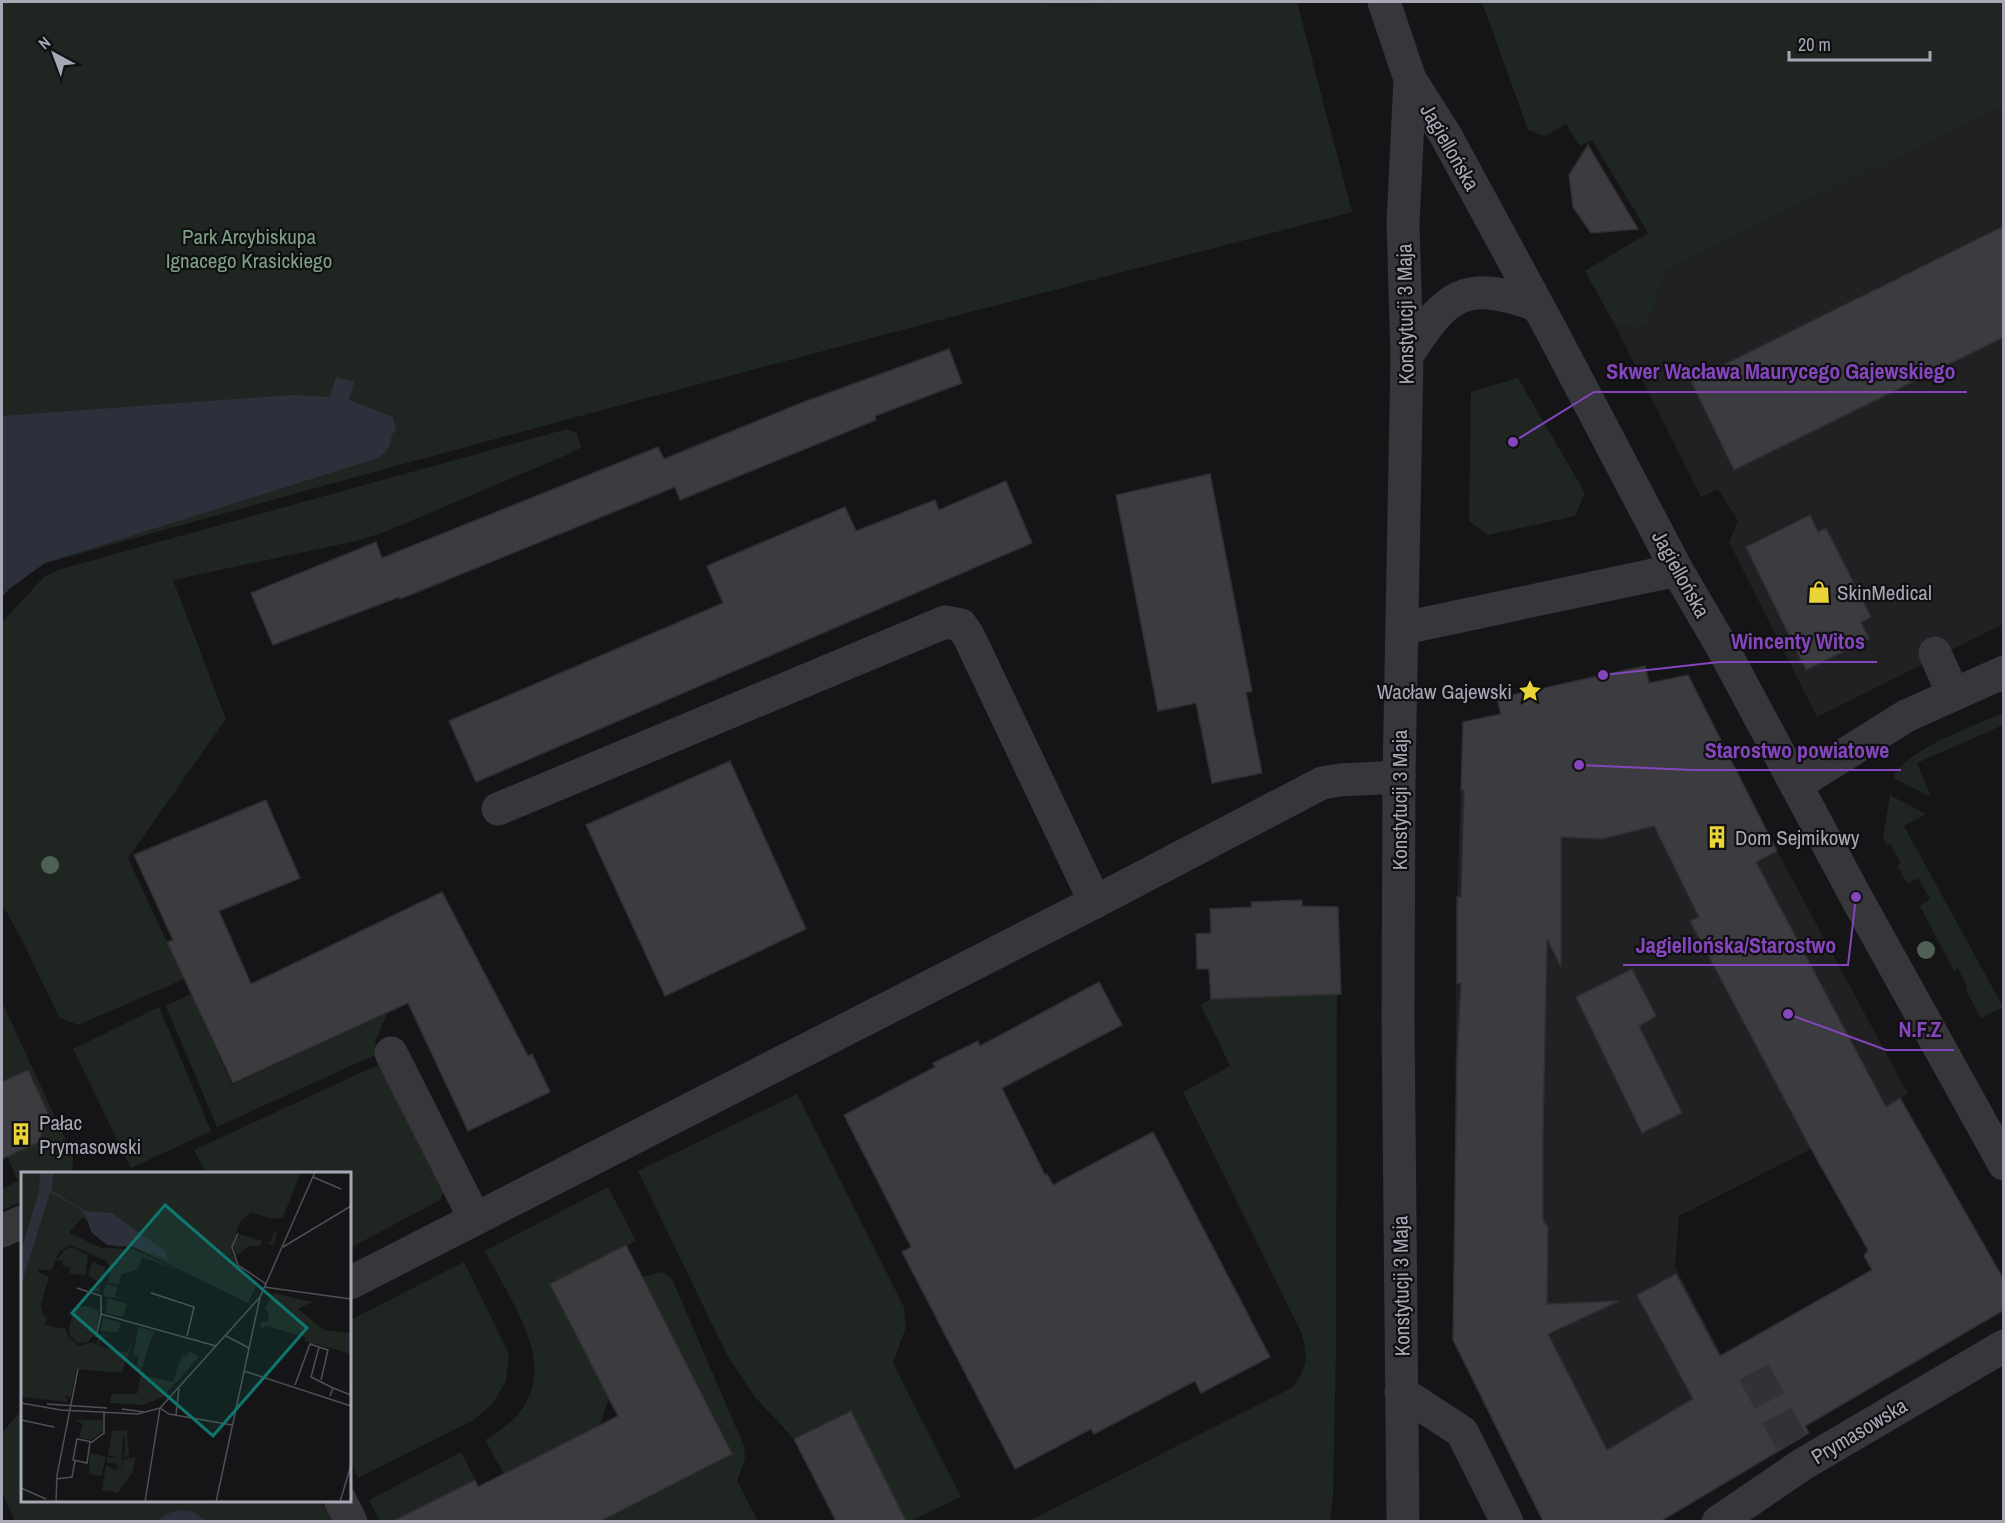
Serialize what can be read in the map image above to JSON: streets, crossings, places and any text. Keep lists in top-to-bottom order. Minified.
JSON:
{"streets":{"street":["Jagiellońska","Konstytucji 3 Maja","Prymasowska"]},"crossings":[["Jagiellońska","Konstytucji 3 Maja"]],"parks":["Park Arcybiskupa Ignacego Krasickiego"],"places":{"other":["Skwer Wacława Maurycego Gajewskiego","Wincenty Witos","Starostwo powiatowe","Jagiellońska/Starostwo","N.F.Z"],"shop":["SkinMedical"],"place":["Wacław Gajewski"],"building":["Dom Sejmikowy","Pałac Prymasowski"]},"scale_bar":"20 m","north":"top left"}
